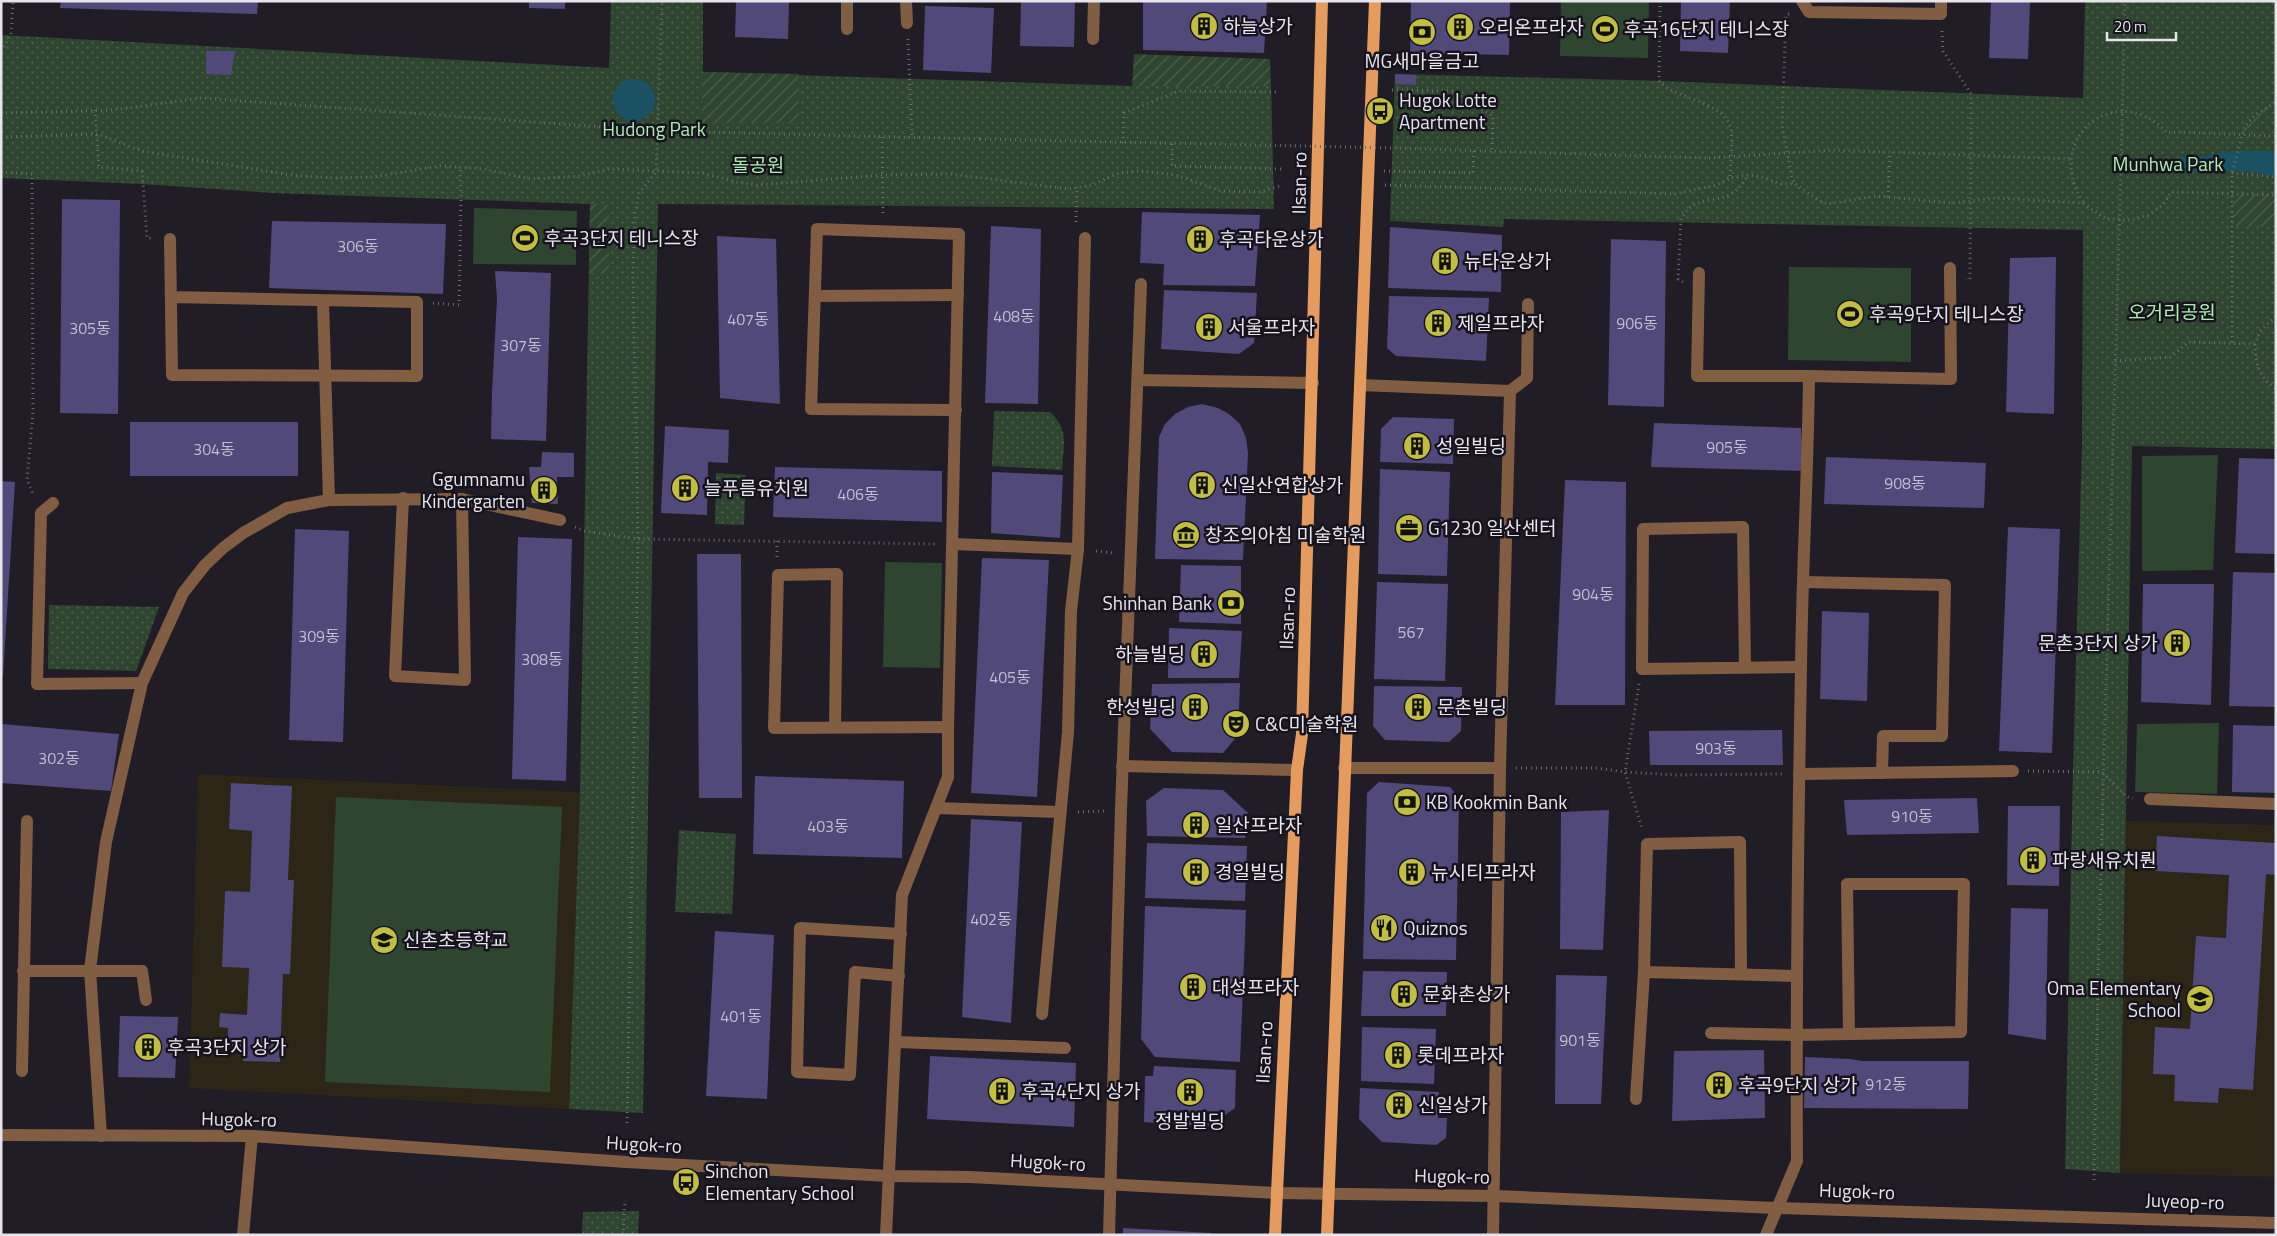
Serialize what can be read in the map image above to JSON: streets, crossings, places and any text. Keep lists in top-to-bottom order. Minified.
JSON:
{"streets":{"main road":["Ilsan-ro"],"street":["Hugok-ro","Juyeop-ro"]},"crossings":[["Ilsan-ro","Hugok-ro"],["Hugok-ro","Juyeop-ro"]],"parks":["Hudong Park","Munhwa Park","돌공원","오거리공원"],"places":{"building":["하늘상가","오리온프라자","후곡타운상가","뉴타운상가","제일프라자","서울프라자","성일빌딩","신일산연합상가","늘푸름유치원","Ggumnamu Kindergarten","문촌3단지 상가","하늘빌딩","한성빌딩","문촌빌딩","일산프라자","파랑새유치뤈","경일빌딩","뉴시티프라자","대성프라자","문화촌상가","후곡3단지 상가","롯데프라자","후곡9단지 상가","후곡4단지 상가","정발빌딩","신일상가"],"sports":["후곡16단지 테니스장","후곡3단지 테니스장","후곡9단지 테니스장"],"bank":["MG새마을금고","Shinhan Bank","KB Kookmin Bank"],"bus stop":["Hugok Lotte Apartment","Sinchon Elementary School"],"office":["G1230 일산센터"],"museum":["창조의아침 미술학원"],"theatre":["C&C미술학원"],"restaurant":["Quiznos"],"school or university":["신촌초등학교","Oma Elementary School"]},"house_numbers":["306동","408동","407동","906동","305동","307동","905동","304동","908동","406동","904동","567","309동","308동","405동","903동","302동","910동","403동","402동","401동","901동","912동"],"scale_bar":"20 m"}
